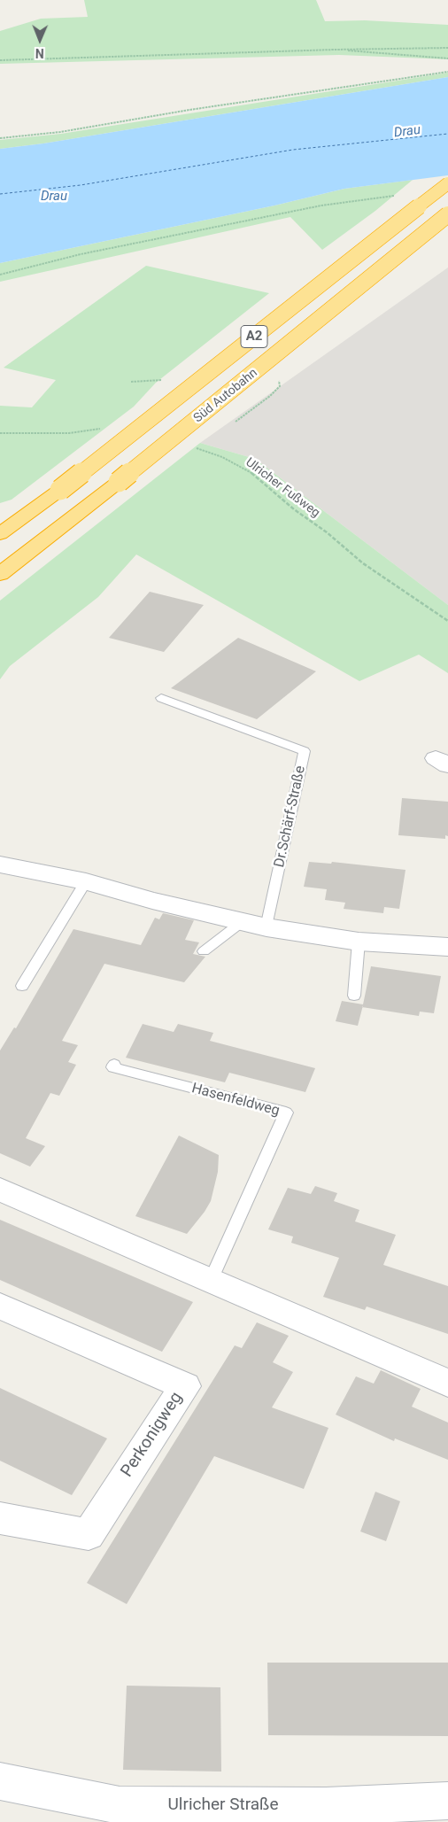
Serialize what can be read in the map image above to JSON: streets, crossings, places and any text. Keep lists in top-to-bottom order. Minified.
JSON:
{"streets":{"highway":["A2","Süd Autobahn"],"street":["Perkonigweg","Ulricher Straße"],"lane":["Dr.Schärf-Straße","Hasenfeldweg"],"path":["Ulricher Fußweg"]},"water":["Drau"],"north":"bottom"}
